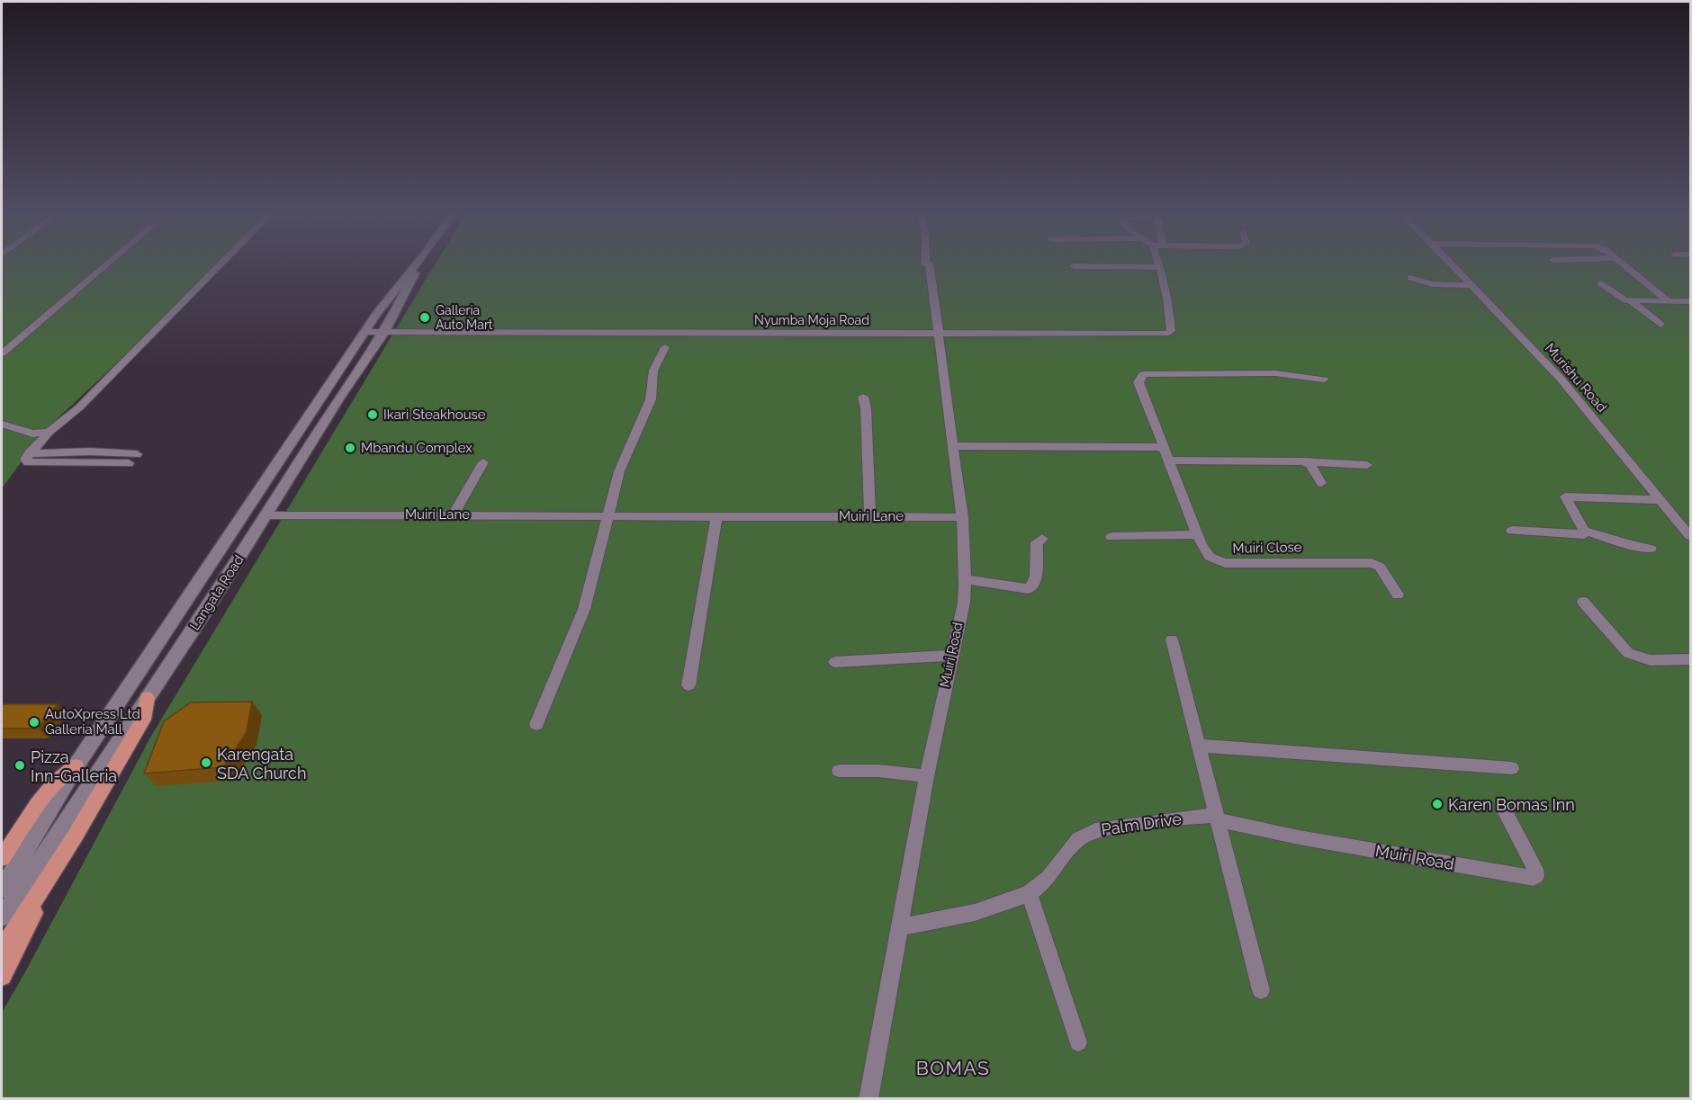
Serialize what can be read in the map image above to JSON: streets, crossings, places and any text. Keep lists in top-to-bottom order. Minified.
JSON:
{"streets":{"main road":["Langata Road"],"street":["Nyumba Moja Road","Murishu Road","Muiri Lane","Muiri Close","Muiri Road","Palm Drive"]},"crossings":[["Nyumba Moja Road","Langata Road"],["Nyumba Moja Road","Muiri Road"],["Muiri Lane","Langata Road"],["Muiri Lane","Muiri Road"],["Muiri Road","Palm Drive"]],"districts":["BOMAS"],"places":["Galleria Auto Mart","Ikari Steakhouse","Mbandu Complex","AutoXpress Ltd Galleria Mall","Karengata SDA Church","Pizza Inn-Galleria","Karen Bomas Inn"]}
